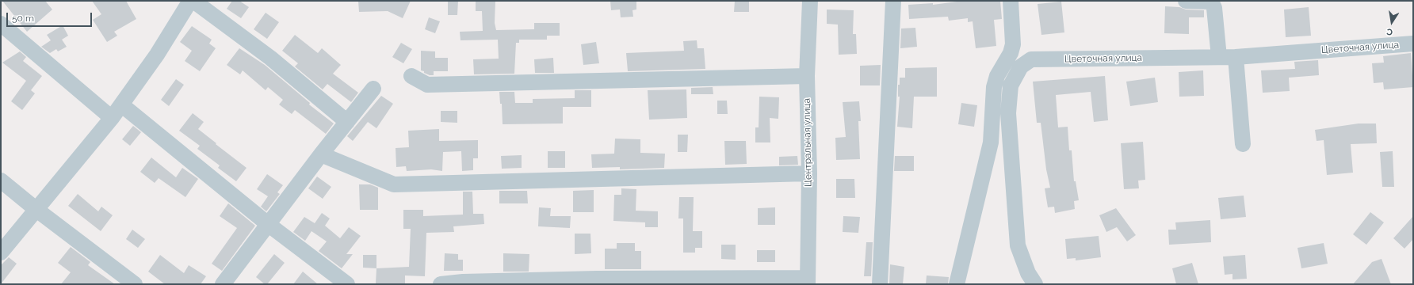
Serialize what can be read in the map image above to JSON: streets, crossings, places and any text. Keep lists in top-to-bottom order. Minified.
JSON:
{"streets":{"street":["Цветочная улица","Центральная улица"]},"scale_bar":"50 m","north":"bottom"}
